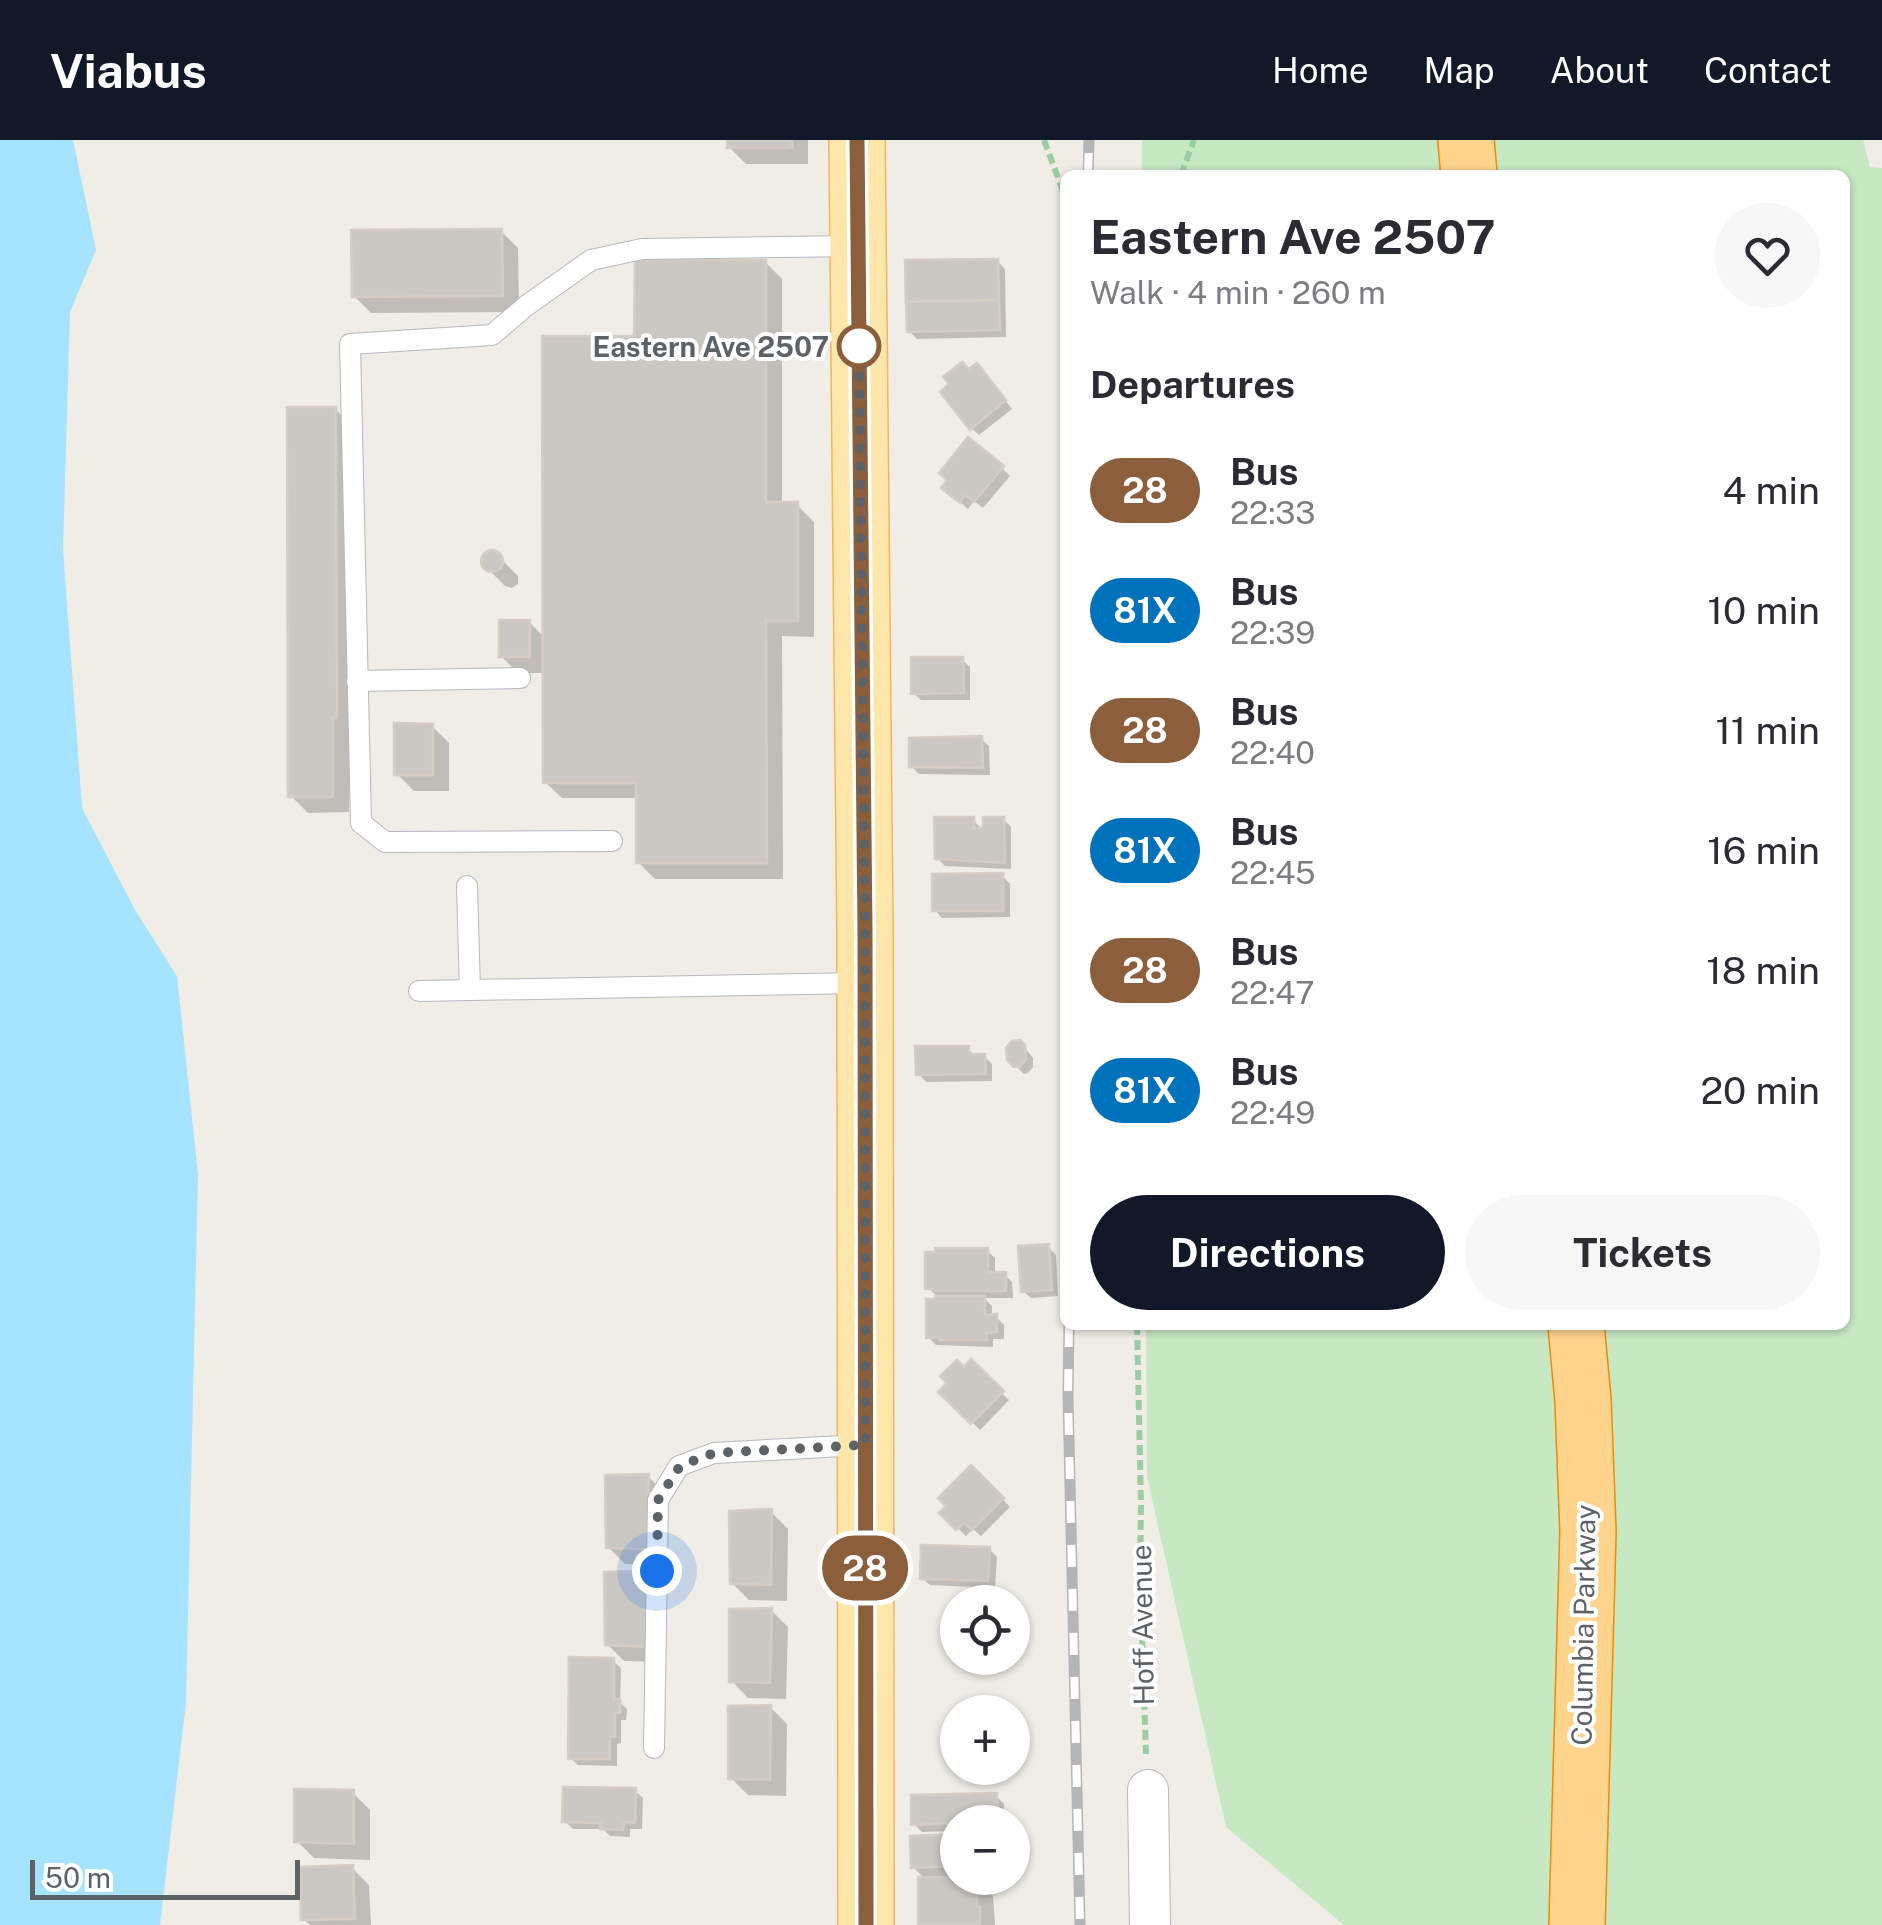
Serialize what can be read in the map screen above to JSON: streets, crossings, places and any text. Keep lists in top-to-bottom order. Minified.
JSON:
{"streets":{"highway":["Columbia Parkway"],"path":["Hoff Avenue"]},"places":["Eastern Ave 2507"],"lines":["bus line 28"],"scale_bar":"50 m","page":{"header":"Viabus","nav":["Home","Map","About","Contact"],"on_map":"28","heading":[["Eastern Ave 2507","Walk · 4 min · 260 m"],"Departures"],"list":[{"mark":"28","name":"Bus","note":"22:33","value":"4 min"},{"mark":"81X","name":"Bus","note":"22:39","value":"10 min"},{"mark":"28","name":"Bus","note":"22:40","value":"11 min"},{"mark":"81X","name":"Bus","note":"22:45","value":"16 min"},{"mark":"28","name":"Bus","note":"22:47","value":"18 min"},{"mark":"81X","name":"Bus","note":"22:49","value":"20 min"}],"buttons":["Directions","Tickets"],"map_buttons":["+","−"],"scale":"50 m"}}
